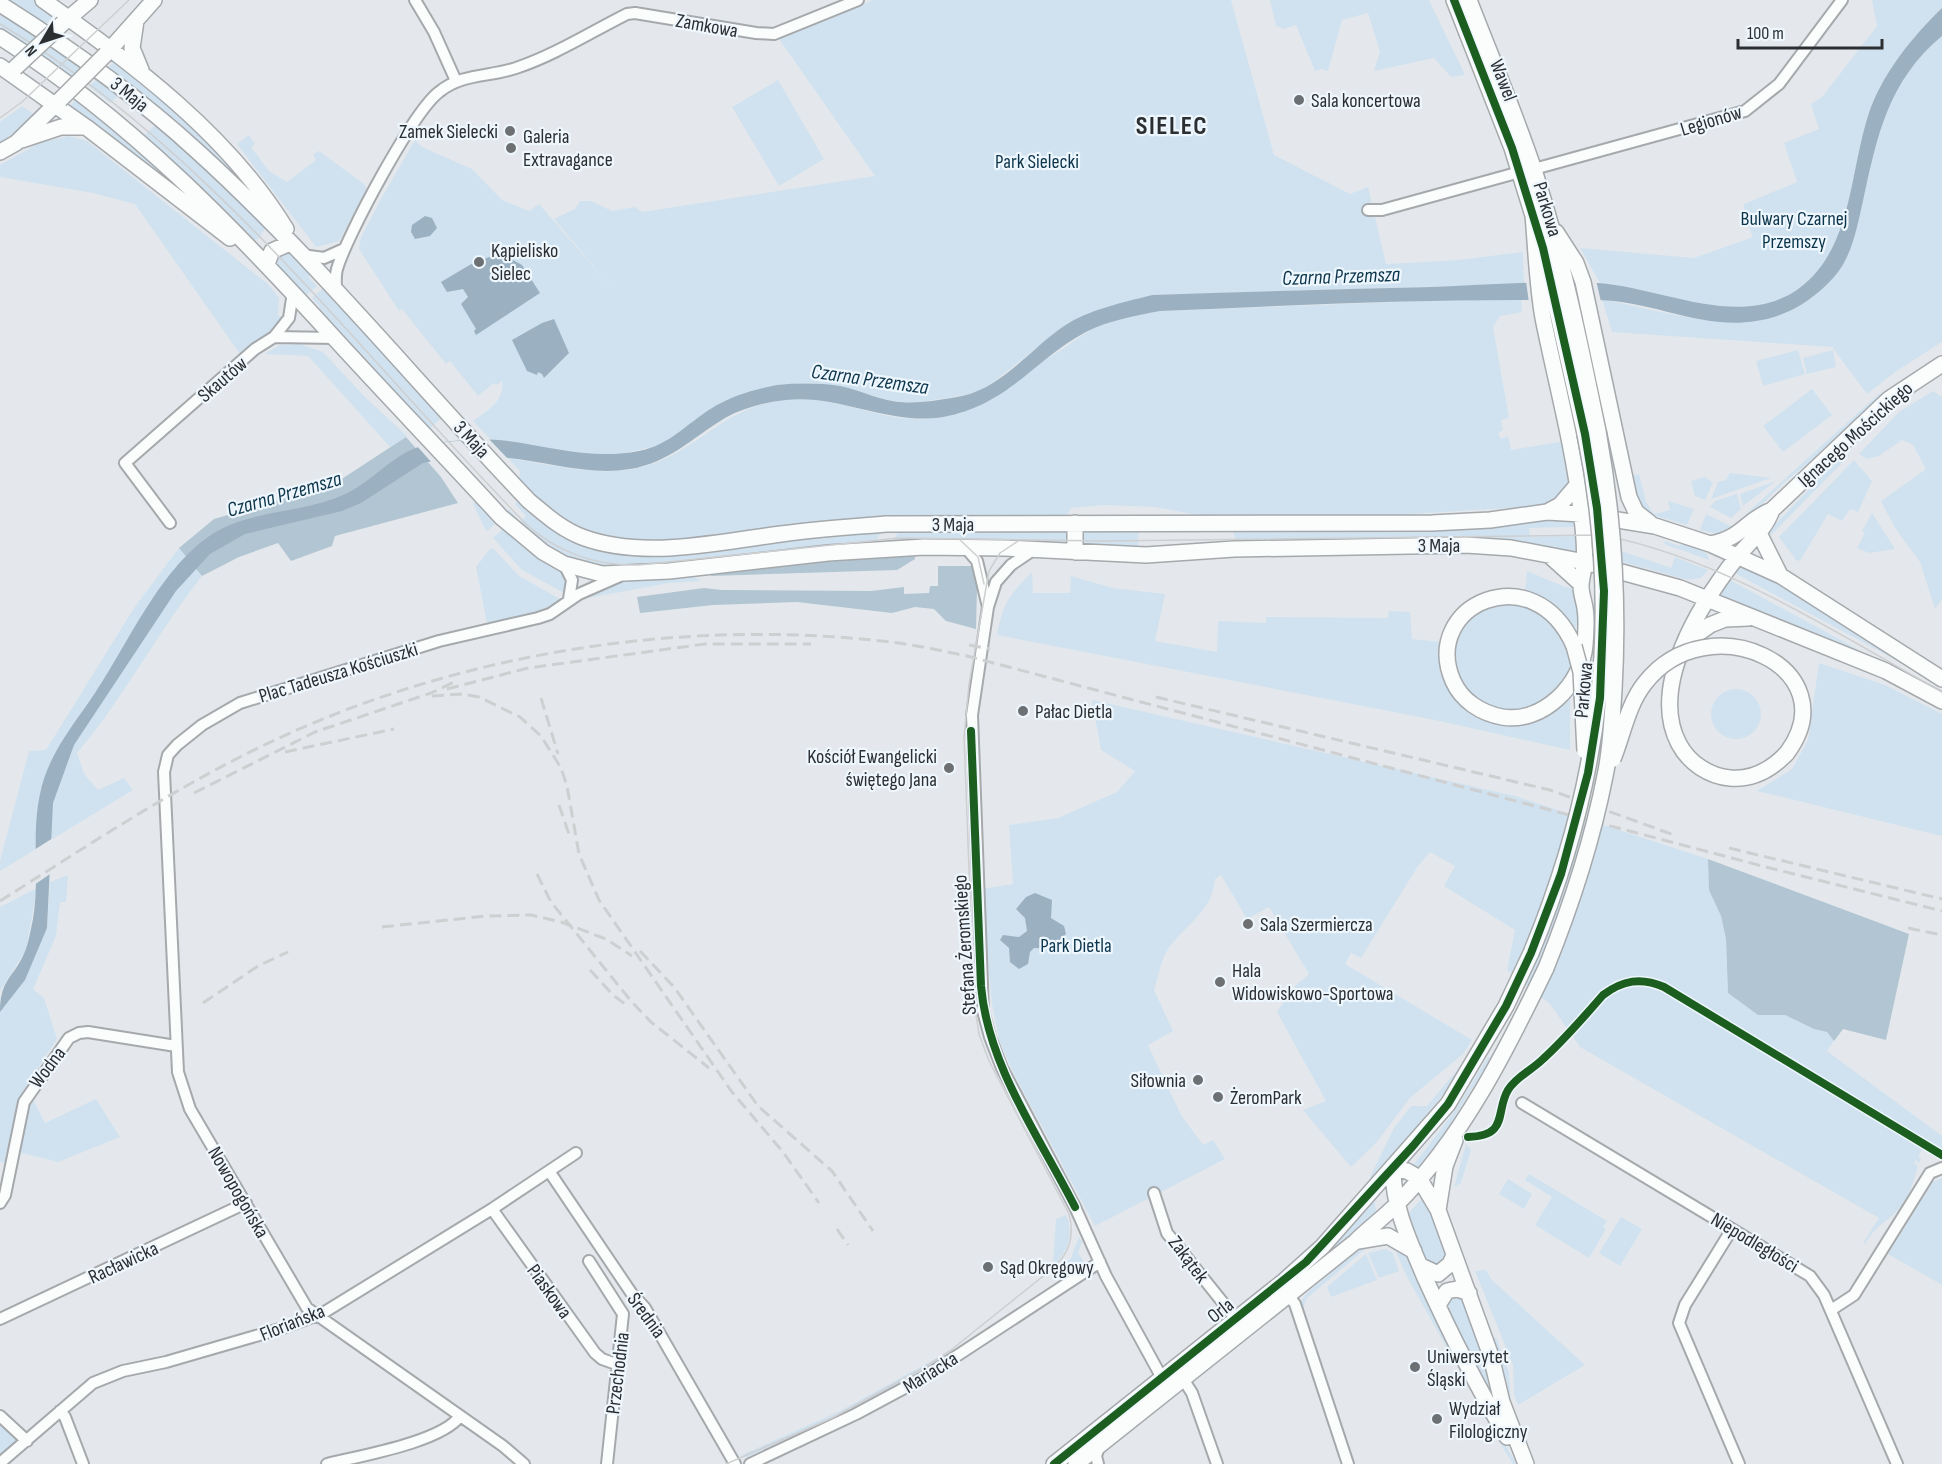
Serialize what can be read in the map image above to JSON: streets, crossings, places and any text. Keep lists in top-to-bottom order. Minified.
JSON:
{"streets":{"street":["Zamkowa","Wawel","3 Maja","Legionów","Parkowa","Skautów","Ignacego Mościckiego","Plac Tadeusza Kościuszki","Stefana Żeromskiego","Wodna","Nowopogońska","Niepodległości","Zakątek","Racławicka","Piaskowa","Orla","Średnia","Floriańska","Mariacka","Przechodnia"]},"crossings":[["Zamkowa","3 Maja"],["Wawel","Legionów"],["Wawel","Parkowa"],["3 Maja","Ignacego Mościckiego"],["3 Maja","Plac Tadeusza Kościuszki"],["3 Maja","Stefana Żeromskiego"],["Legionów","Parkowa"],["Parkowa","Ignacego Mościckiego"],["Parkowa","Orla"],["Plac Tadeusza Kościuszki","Nowopogońska"],["Stefana Żeromskiego","Orla"],["Stefana Żeromskiego","Mariacka"],["Wodna","Nowopogońska"],["Nowopogońska","Racławicka"],["Nowopogońska","Floriańska"],["Zakątek","Orla"],["Piaskowa","Floriańska"],["Piaskowa","Przechodnia"],["Średnia","Floriańska"]],"districts":["SIELEC"],"water":["Czarna Przemsza"],"parks":["Park Sielecki","Bulwary Czarnej Przemszy","Park Dietla"],"places":["Sala koncertowa","Zamek Sielecki","Galeria Extravagance","Kąpielisko Sielec","Pałac Dietla","Kościół Ewangelicki świętego Jana","Sala Szermiercza","Hala Widowiskowo-Sportowa","Siłownia","ŻeromPark","Sąd Okręgowy","Uniwersytet Śląski","Wydział Filologiczny"],"scale_bar":"100 m","north":"bottom left"}
